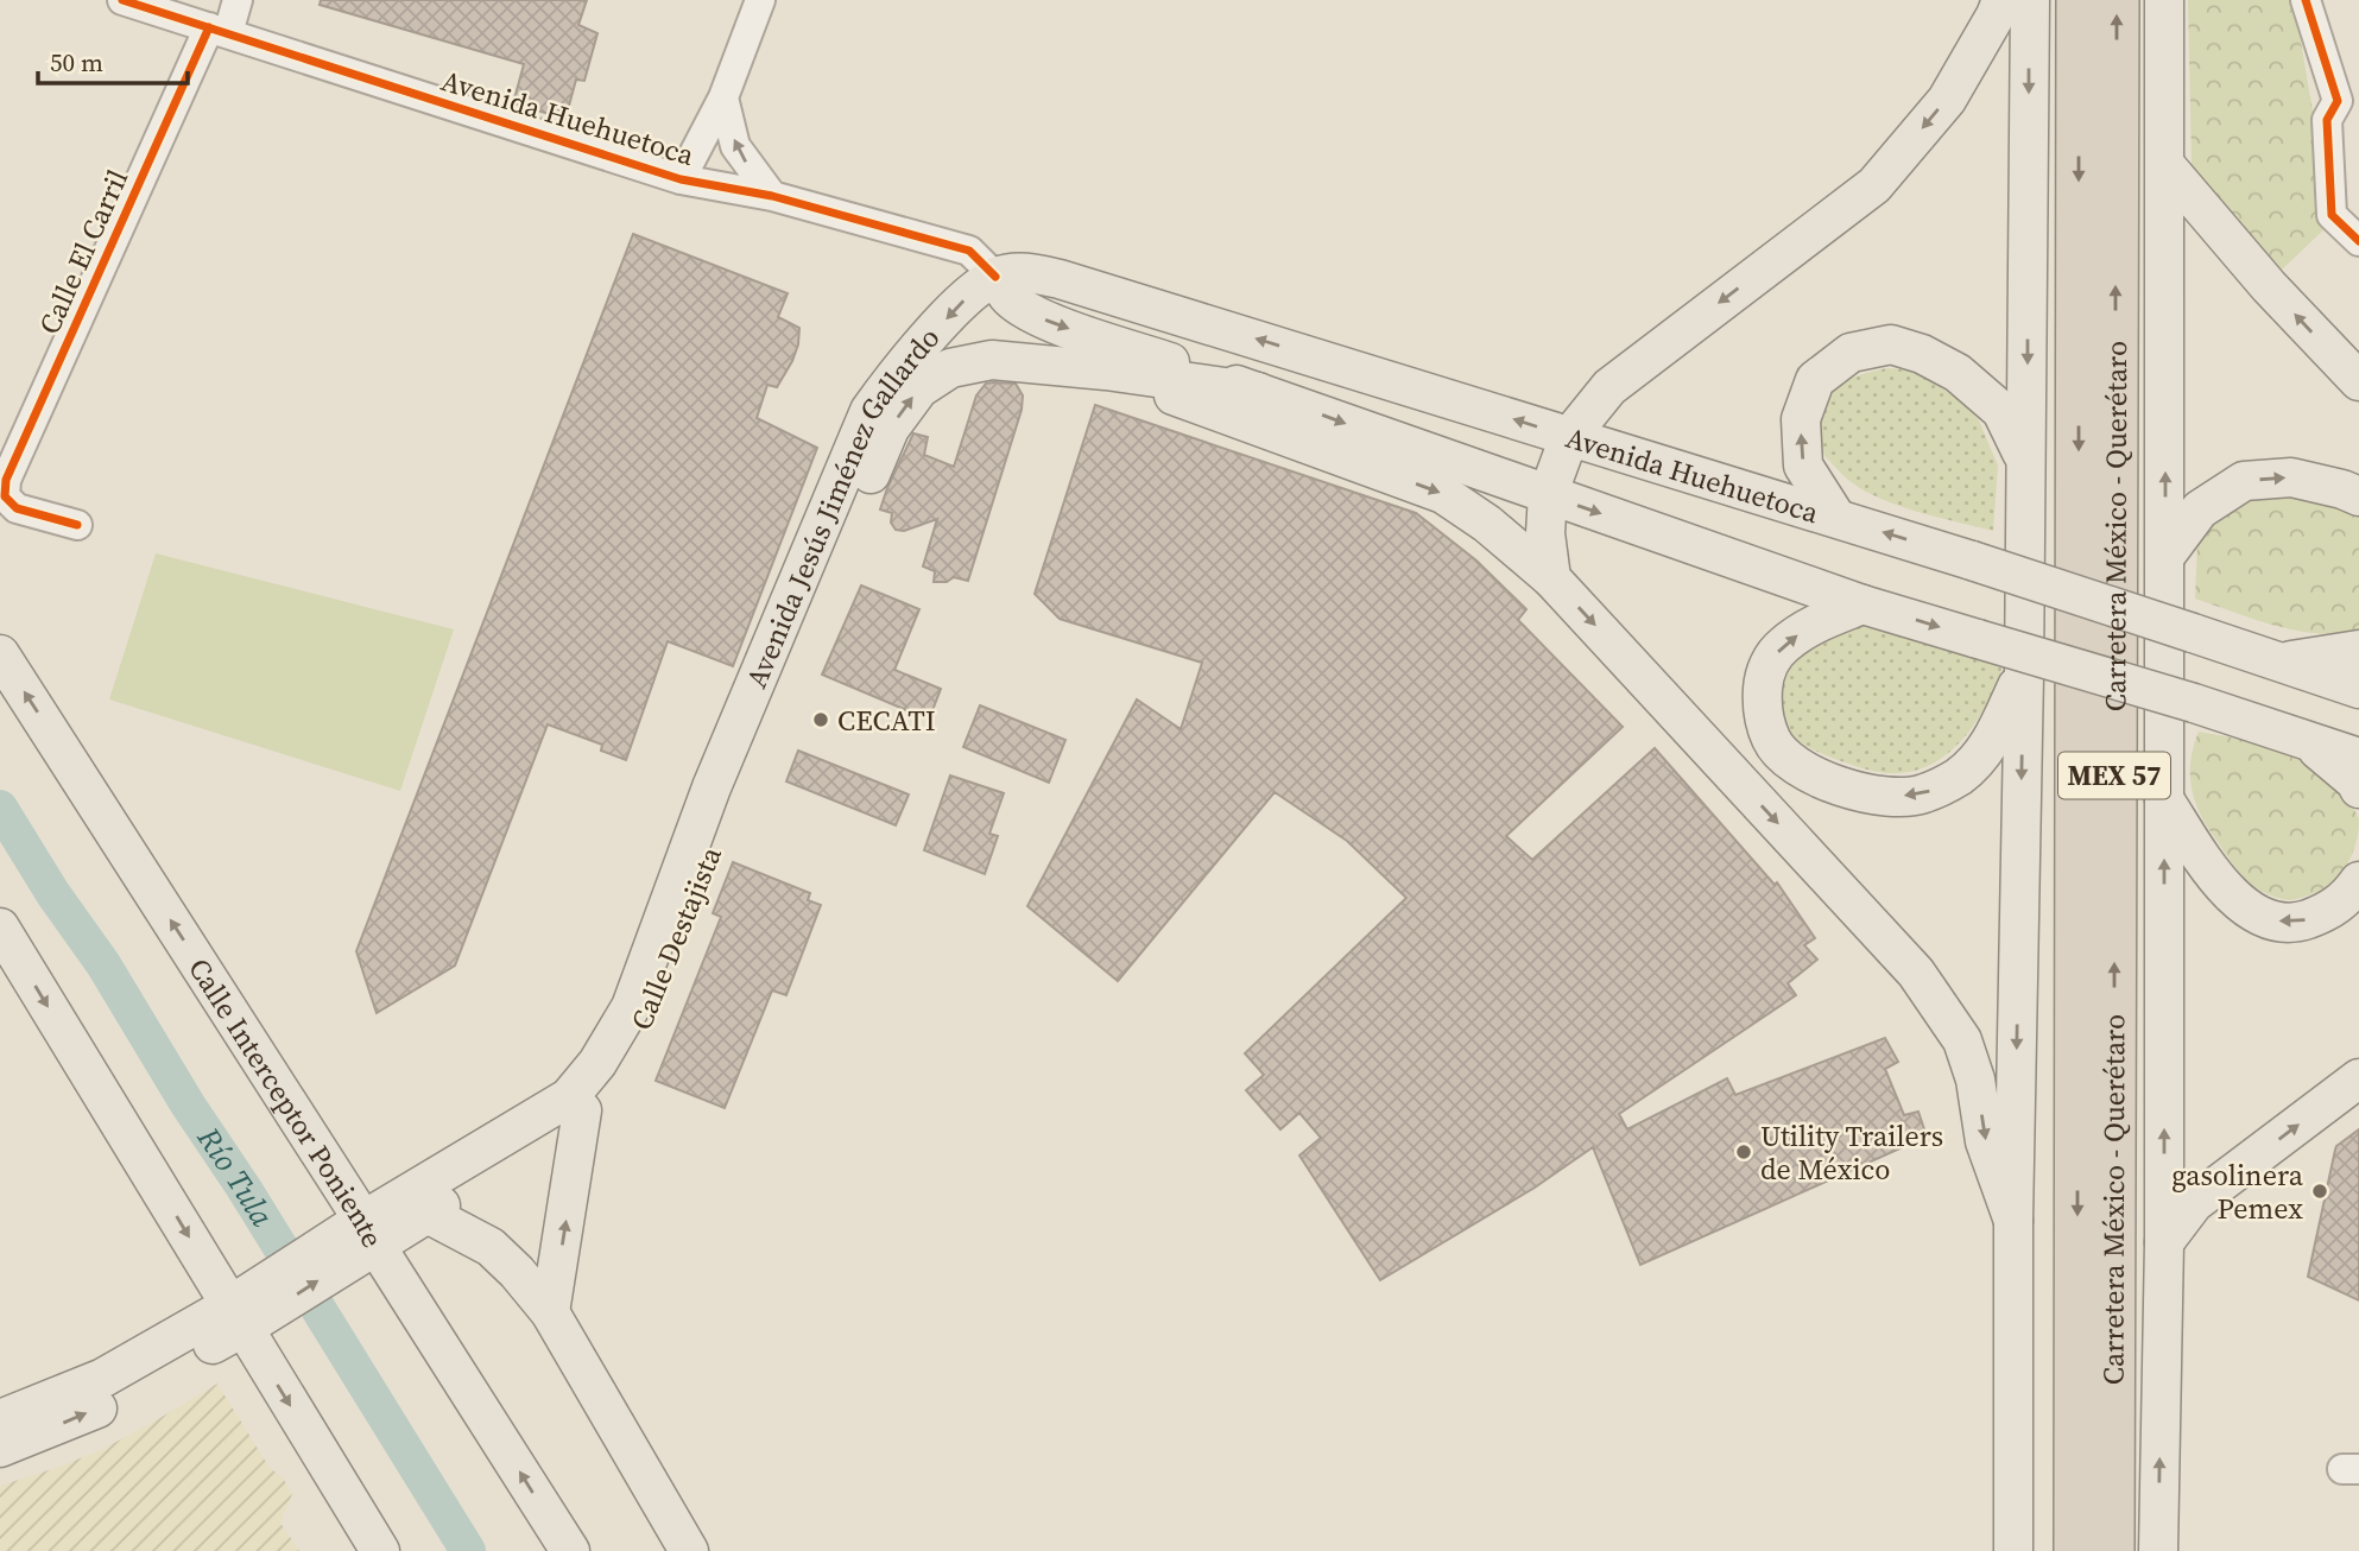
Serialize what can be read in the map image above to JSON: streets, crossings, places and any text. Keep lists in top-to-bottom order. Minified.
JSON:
{"streets":{"highway":["Carretera México - Querétaro","MEX 57"],"main road":["Avenida Huehuetoca","Avenida Jesús Jiménez Gallardo","Calle Destajista","Calle Interceptor Poniente"],"street":["Calle El Carril"]},"crossings":[["Avenida Huehuetoca","Calle El Carril"],["Avenida Huehuetoca","Avenida Jesús Jiménez Gallardo"],["Avenida Jesús Jiménez Gallardo","Calle Destajista"],["Calle Destajista","Calle Interceptor Poniente"]],"one_way":["Avenida Huehuetoca"],"water":["Río Tula"],"places":["CECATI","Utility Trailers de México","gasolinera Pemex"],"scale_bar":"50 m"}
